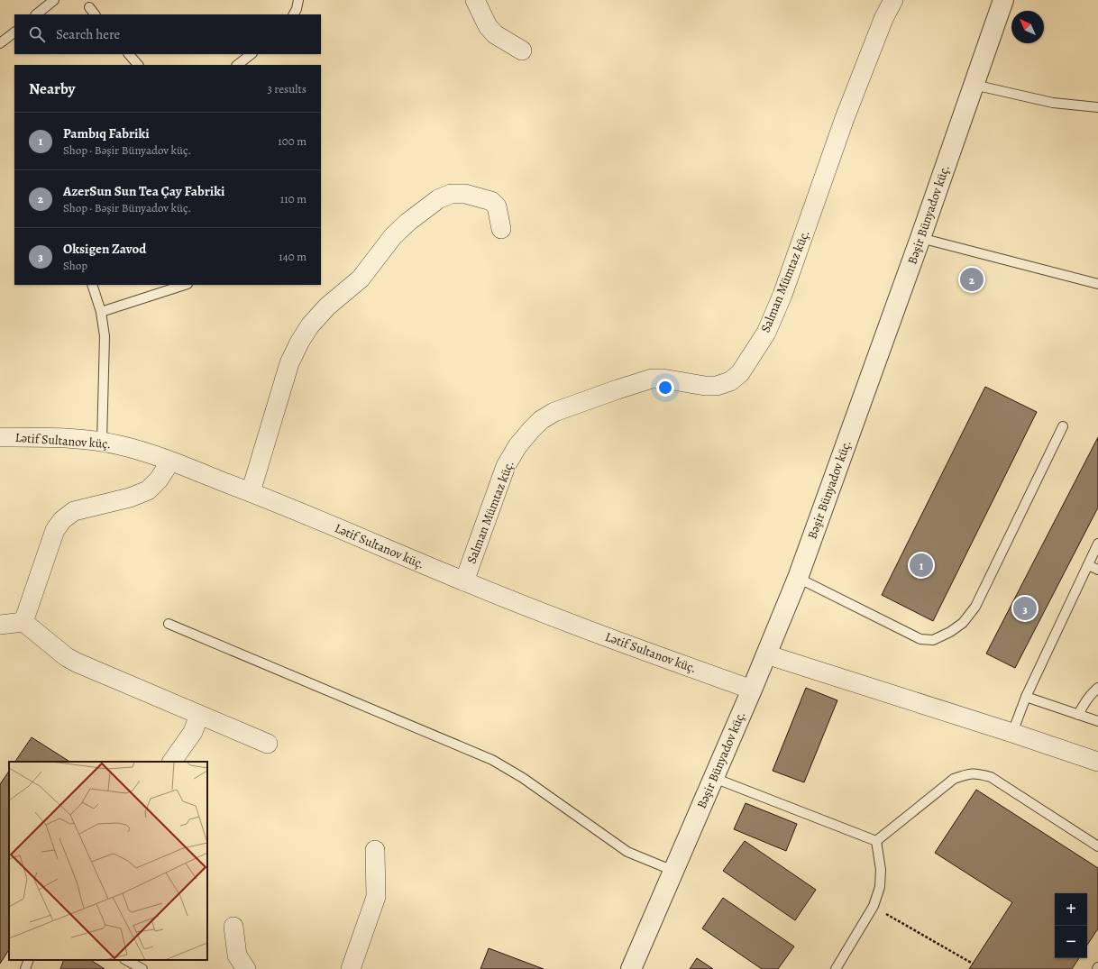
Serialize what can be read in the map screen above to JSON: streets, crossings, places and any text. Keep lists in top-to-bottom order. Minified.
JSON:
{"streets":{"street":["Bəşir Bünyadov küç.","Salman Mümtaz küç.","Lətif Sultanov küç."]},"crossings":[["Bəşir Bünyadov küç.","Lətif Sultanov küç."],["Salman Mümtaz küç.","Lətif Sultanov küç."]],"north":"top left","page":{"search":"Search here","heading":["Nearby","3 results"],"list":[{"mark":"1","name":"Pambıq Fabriki","note":"Shop · Bəşir Bünyadov küç.","value":"100 m"},{"mark":"2","name":"AzerSun Sun Tea Çay Fabriki","note":"Shop · Bəşir Bünyadov küç.","value":"110 m"},{"mark":"3","name":"Oksigen Zavod","note":"Shop","value":"140 m"}],"pins":["2","1","3"],"map_buttons":["+","−"]}}
